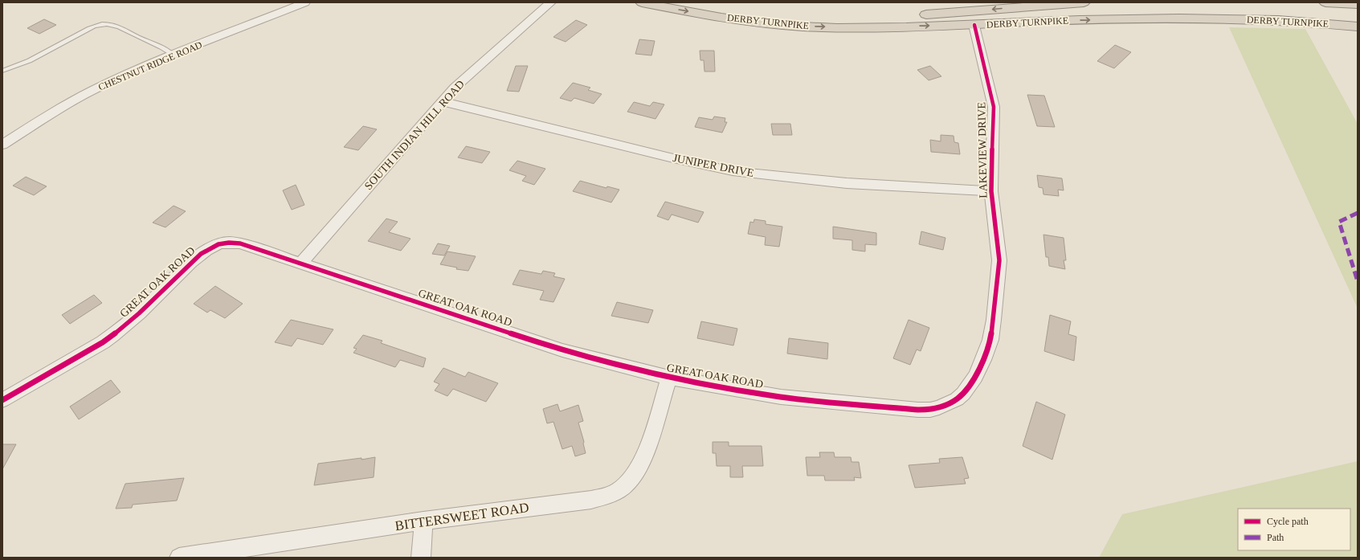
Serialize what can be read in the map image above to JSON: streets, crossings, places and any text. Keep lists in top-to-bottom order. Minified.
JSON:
{"streets":{"highway":["DERBY TURNPIKE"],"street":["CHESTNUT RIDGE ROAD","SOUTH INDIAN HILL ROAD","LAKEVIEW DRIVE","JUNIPER DRIVE","GREAT OAK ROAD","BITTERSWEET ROAD"]},"crossings":[["DERBY TURNPIKE","LAKEVIEW DRIVE"],["SOUTH INDIAN HILL ROAD","JUNIPER DRIVE"],["SOUTH INDIAN HILL ROAD","GREAT OAK ROAD"],["LAKEVIEW DRIVE","JUNIPER DRIVE"],["LAKEVIEW DRIVE","GREAT OAK ROAD"],["GREAT OAK ROAD","BITTERSWEET ROAD"]],"legend":["Cycle path","Path"]}
